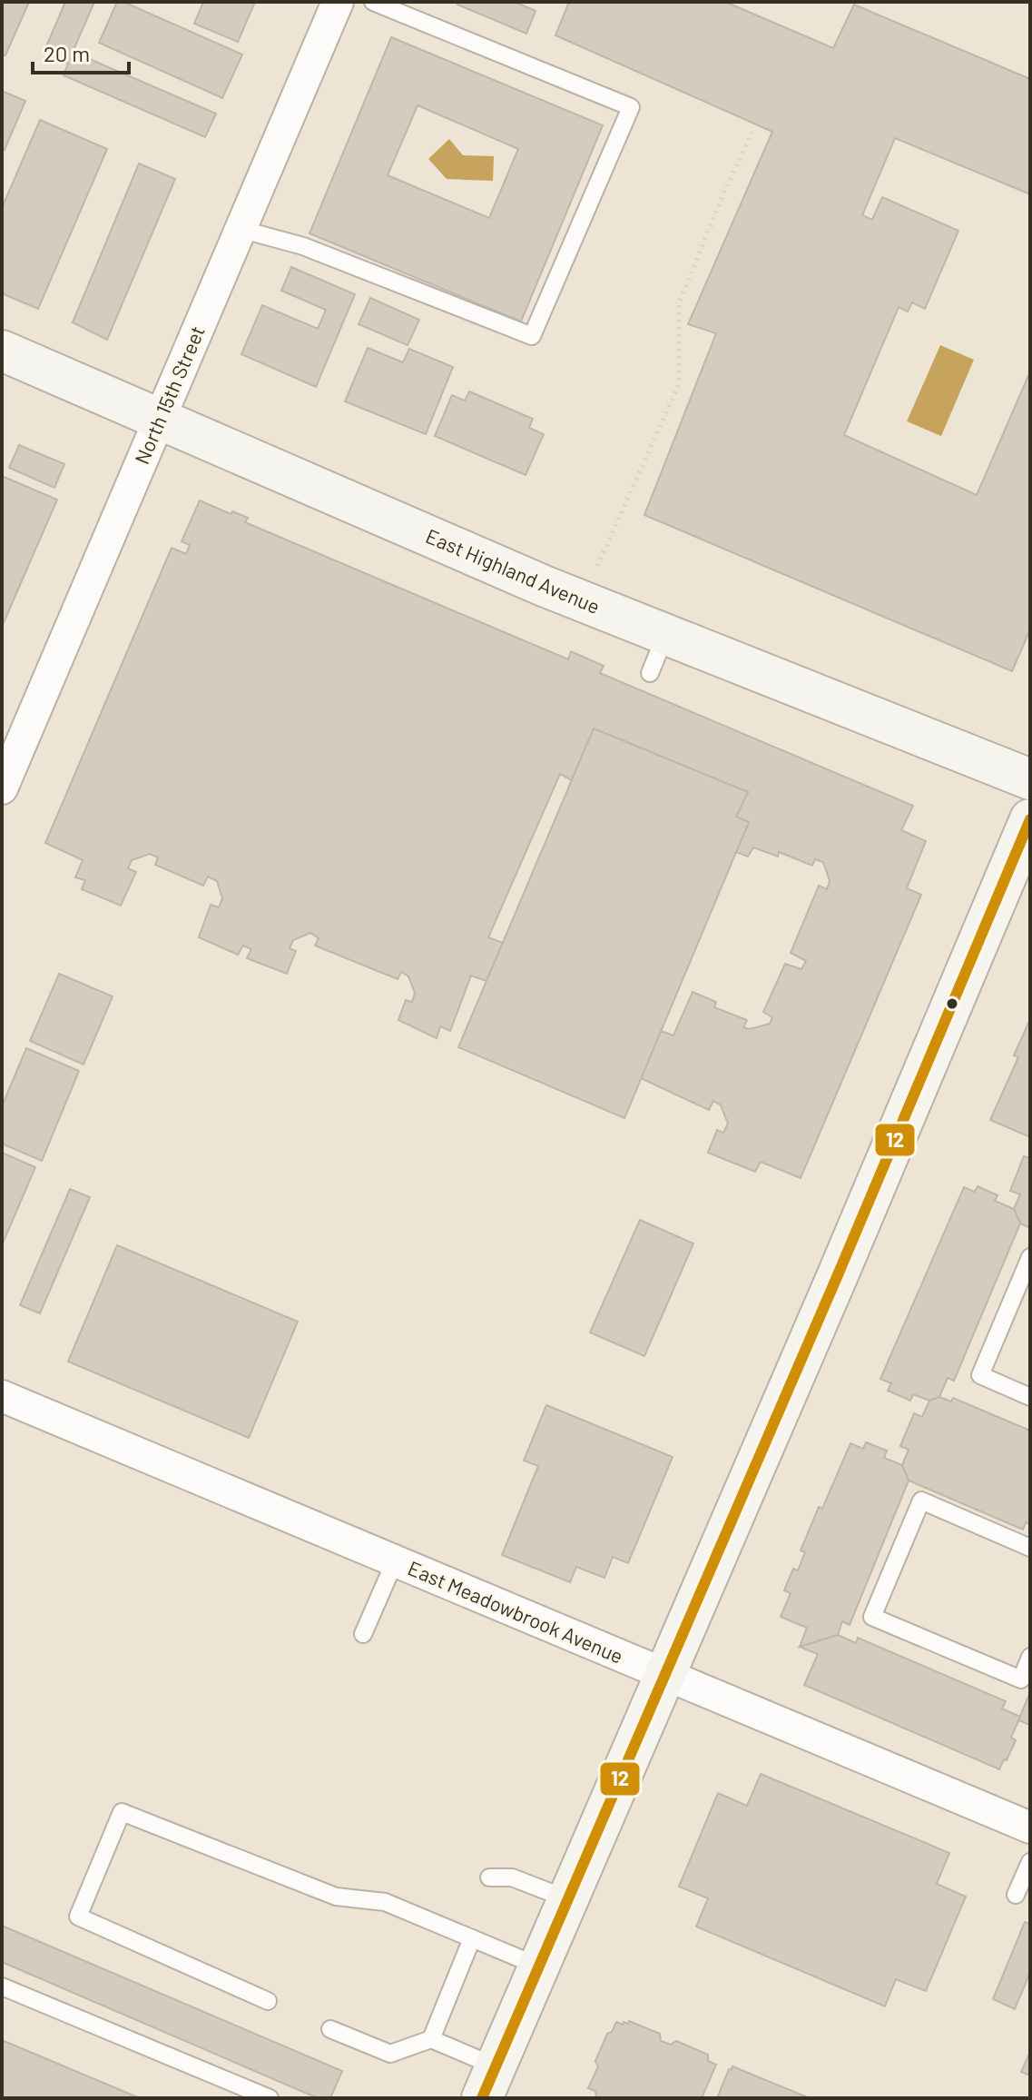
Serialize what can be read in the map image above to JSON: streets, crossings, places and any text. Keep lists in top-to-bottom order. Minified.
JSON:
{"streets":{"main road":["East Highland Avenue"],"street":["North 15th Street","East Meadowbrook Avenue"]},"crossings":[["North 15th Street","East Highland Avenue"]],"lines":["transit line 12"],"scale_bar":"20 m"}
